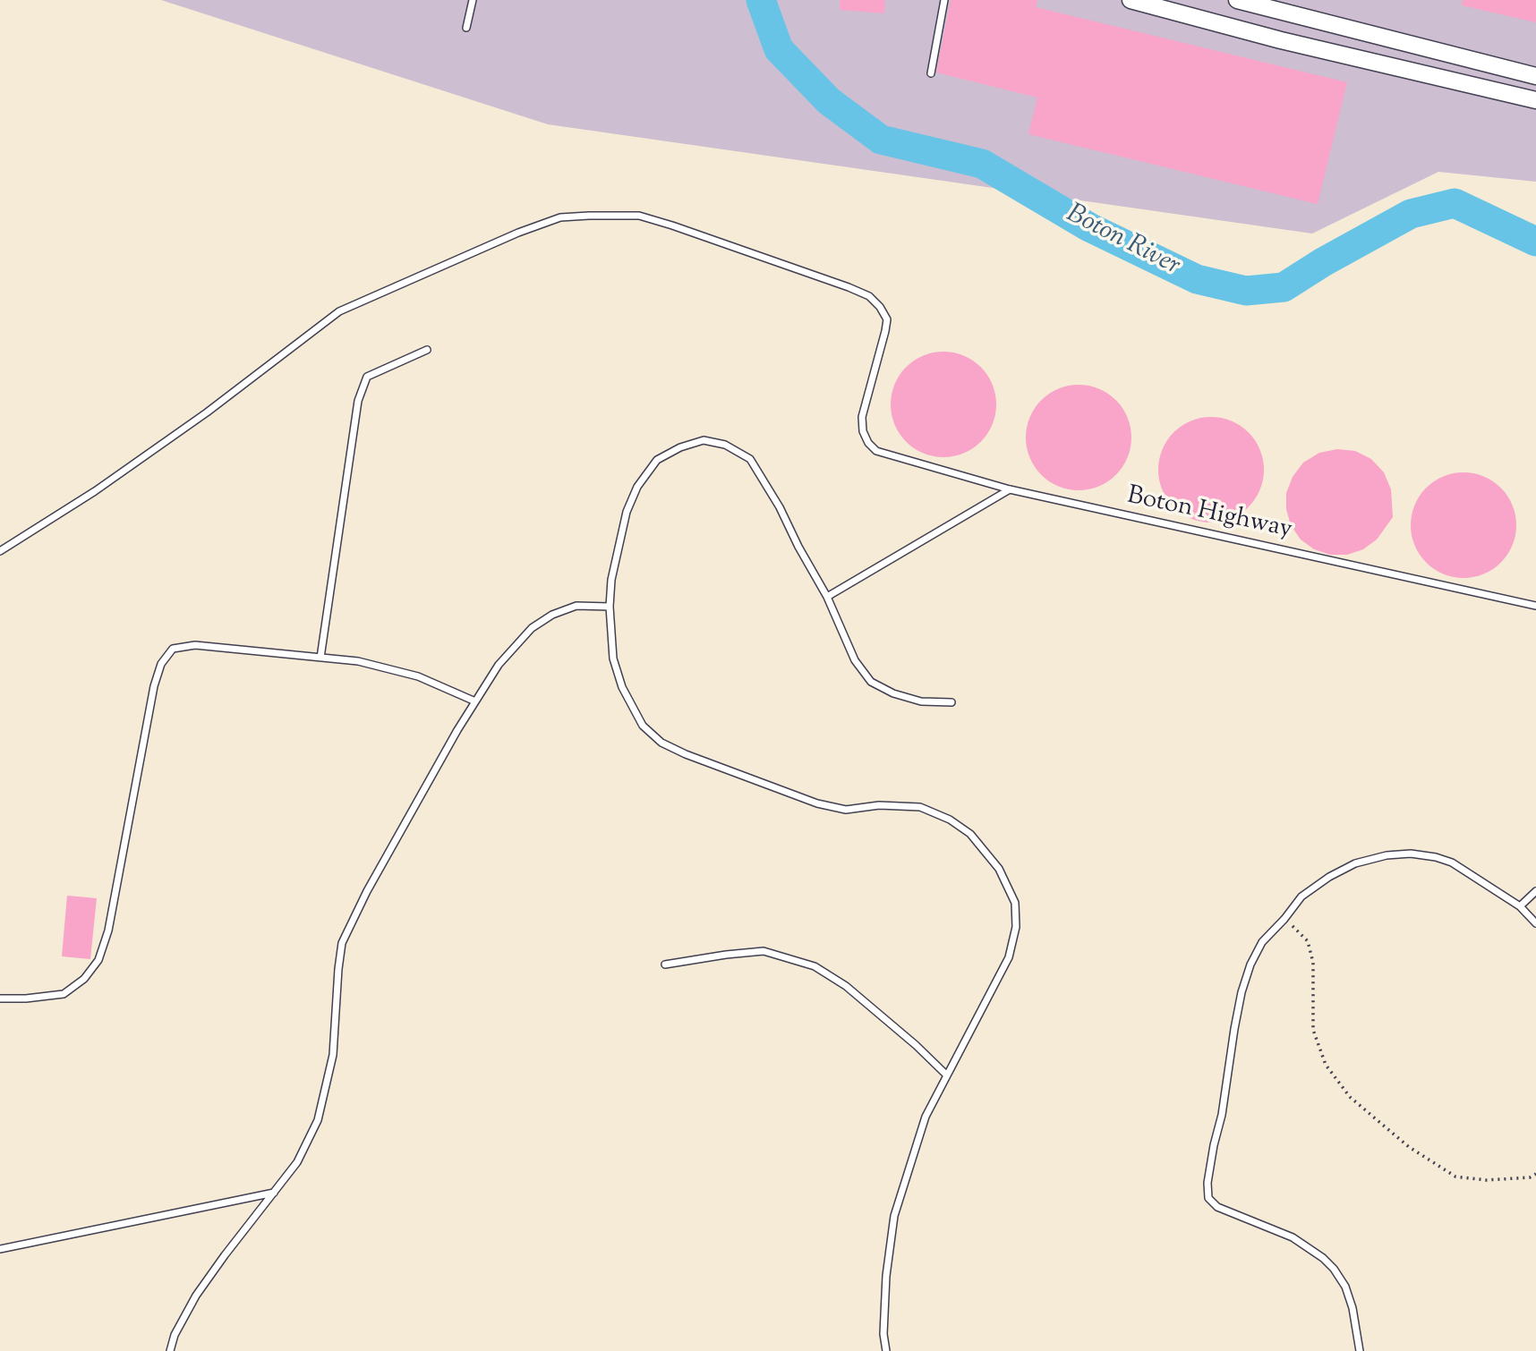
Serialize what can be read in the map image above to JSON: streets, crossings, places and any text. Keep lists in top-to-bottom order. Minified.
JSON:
{"streets":{"lane":["Boton Highway"]},"water":["Boton River"]}
